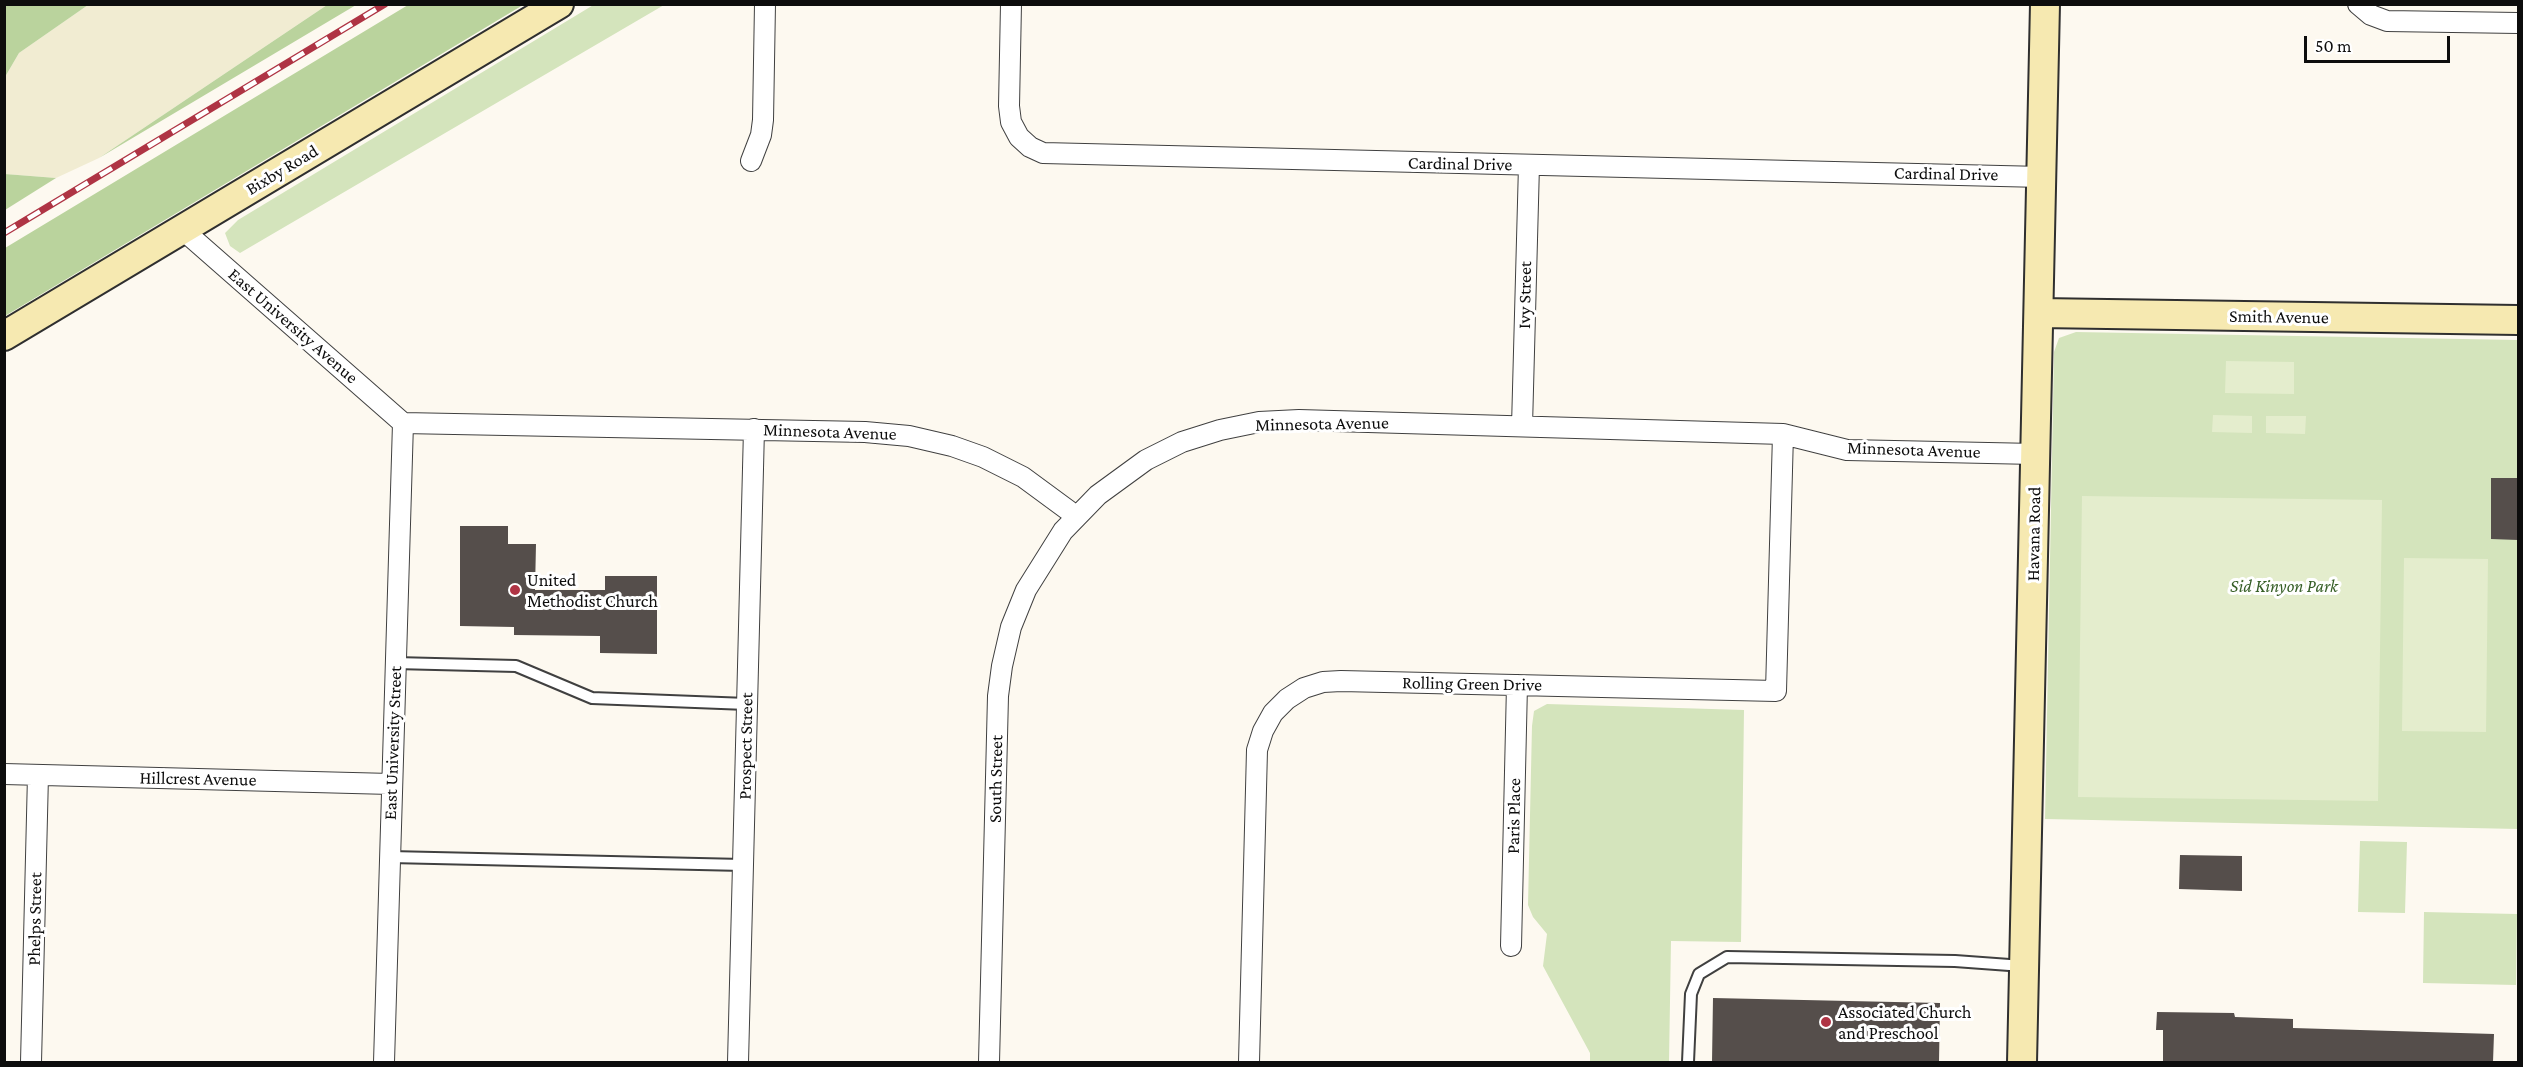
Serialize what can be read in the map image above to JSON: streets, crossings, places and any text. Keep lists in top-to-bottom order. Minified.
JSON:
{"streets":{"street":["Cardinal Drive","Bixby Road","Ivy Street","Smith Avenue","East University Avenue","Minnesota Avenue","Havana Road","Rolling Green Drive","East University Street","Prospect Street","Hillcrest Avenue","South Street","Paris Place","Phelps Street"]},"crossings":[["Cardinal Drive","Ivy Street"],["Cardinal Drive","Havana Road"],["Bixby Road","East University Avenue"],["Ivy Street","Minnesota Avenue"],["Smith Avenue","Havana Road"],["East University Avenue","Minnesota Avenue"],["East University Avenue","East University Street"],["Minnesota Avenue","Havana Road"],["Minnesota Avenue","Rolling Green Drive"],["Minnesota Avenue","East University Street"],["Minnesota Avenue","Prospect Street"],["Minnesota Avenue","South Street"],["Rolling Green Drive","Paris Place"],["East University Street","Hillcrest Avenue"],["Hillcrest Avenue","Phelps Street"]],"parks":["Sid Kinyon Park"],"places":["United Methodist Church","Associated Church and Preschool"],"scale_bar":"50 m"}
